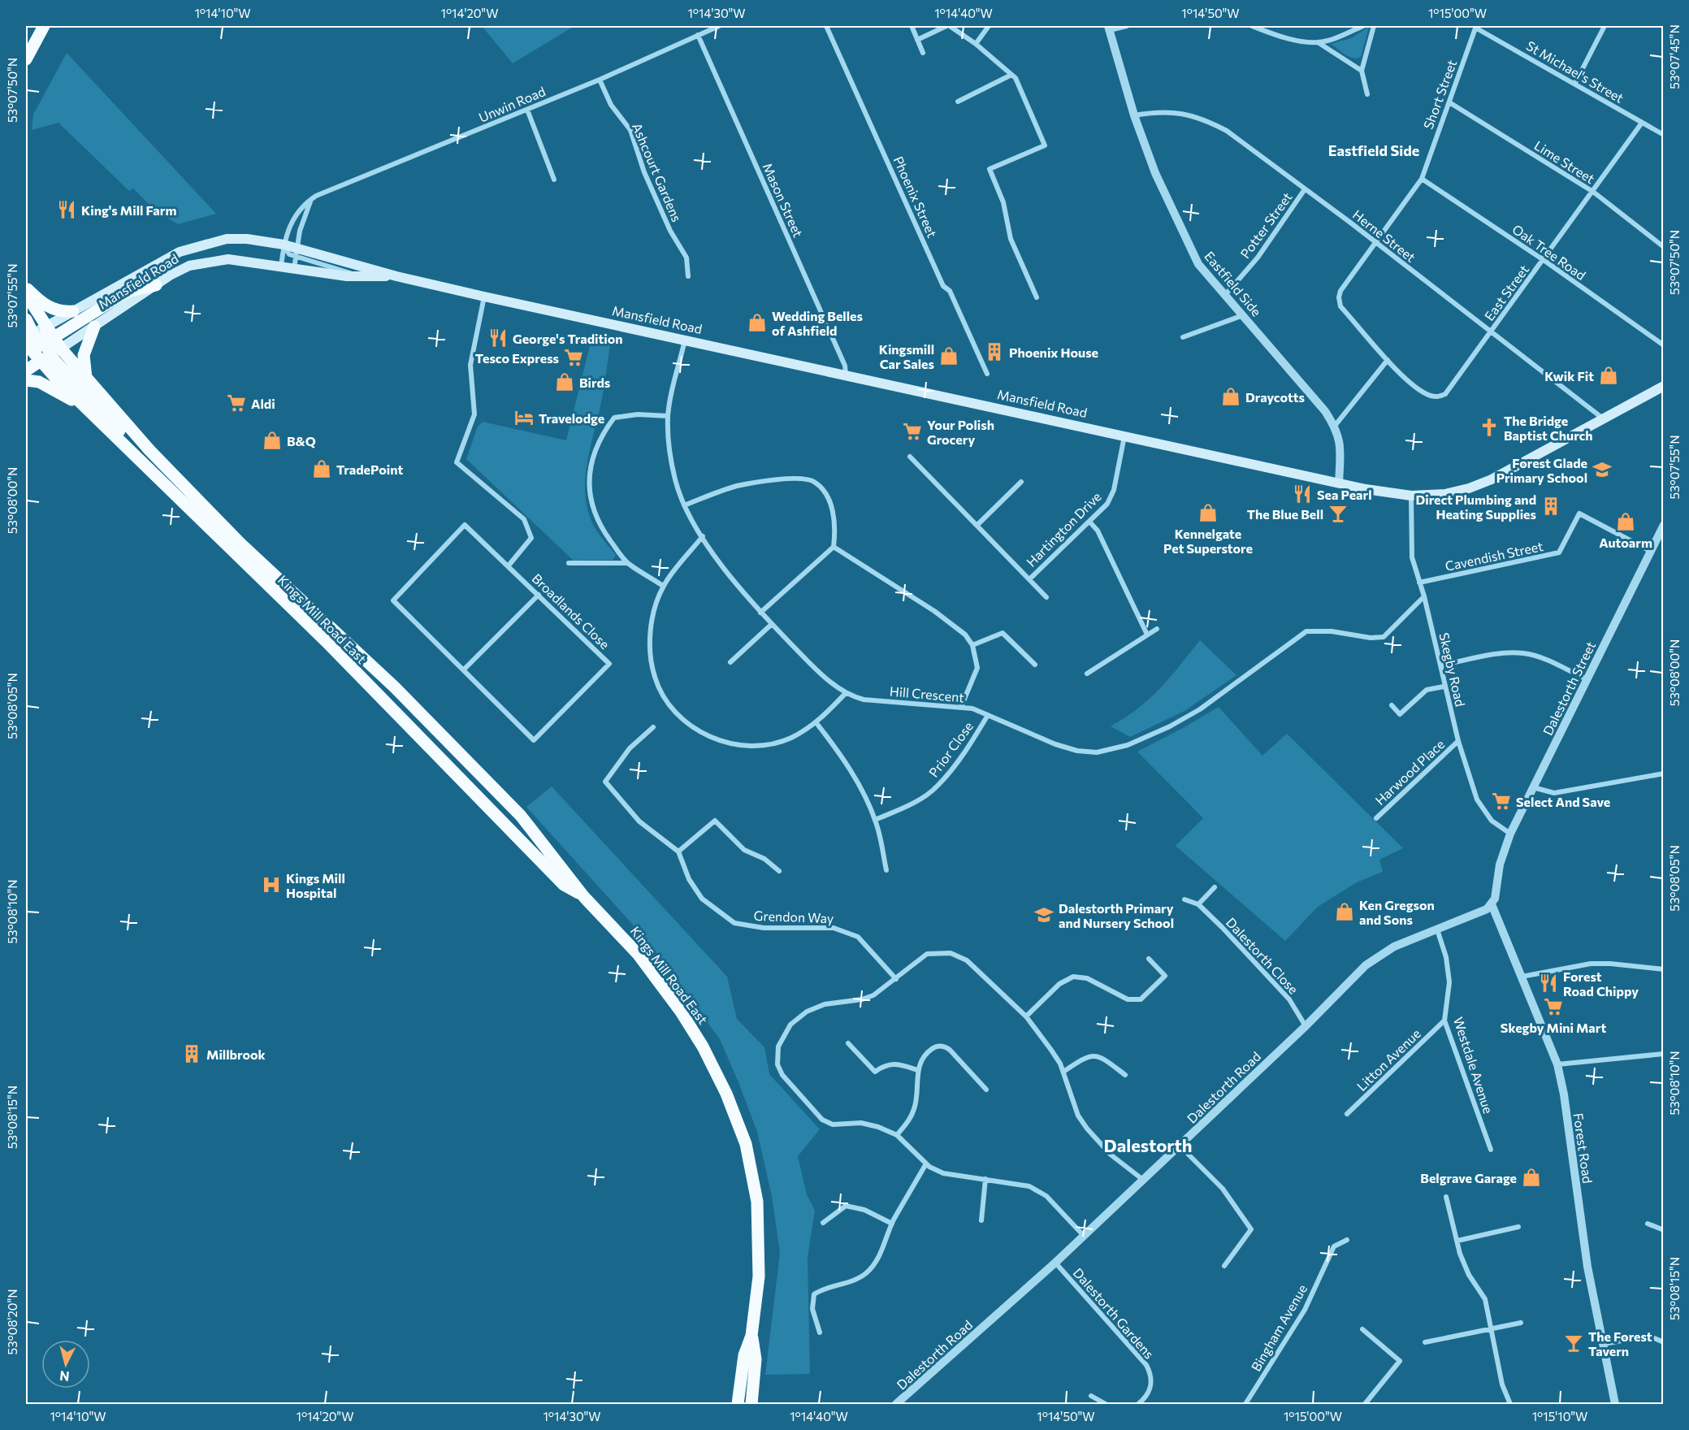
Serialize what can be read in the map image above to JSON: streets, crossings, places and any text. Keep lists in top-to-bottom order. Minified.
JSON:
{"streets":{"highway":["Mansfield Road","Kings Mill Road East"],"street":["St Michael's Street","Short Street","Unwin Road","Lime Street","Ashcourt Gardens","Phoenix Street","Mason Street","Potter Street","Herne Street","Oak Tree Road","Eastfield Side","East Street","Hartington Drive","Cavendish Street","Broadlands Close","Skegby Road","Dalestorth Street","Hill Crescent","Prior Close","Harwood Place","Grendon Way","Dalestorth Close","Litton Avenue","Westdale Avenue","Dalestorth Road","Forest Road","Dalestorth Gardens","Bingham Avenue"]},"crossings":[["St Michael's Street","Short Street"],["St Michael's Street","East Street"],["Short Street","Lime Street"],["Short Street","Herne Street"],["Short Street","Oak Tree Road"],["Short Street","East Street"],["Unwin Road","Ashcourt Gardens"],["Unwin Road","Mason Street"],["Unwin Road","Mansfield Road"],["Lime Street","East Street"],["Mason Street","Mansfield Road"],["Potter Street","Herne Street"],["Potter Street","Eastfield Side"],["Herne Street","Mansfield Road"],["Herne Street","Eastfield Side"],["Herne Street","East Street"],["Oak Tree Road","East Street"],["Mansfield Road","Eastfield Side"],["Mansfield Road","Hartington Drive"],["Mansfield Road","Kings Mill Road East"],["Mansfield Road","Skegby Road"],["Mansfield Road","Hill Crescent"],["Cavendish Street","Skegby Road"],["Cavendish Street","Dalestorth Street"],["Skegby Road","Dalestorth Street"],["Skegby Road","Hill Crescent"],["Skegby Road","Harwood Place"],["Dalestorth Street","Dalestorth Road"],["Dalestorth Street","Forest Road"],["Hill Crescent","Prior Close"],["Dalestorth Close","Dalestorth Road"],["Litton Avenue","Westdale Avenue"],["Westdale Avenue","Dalestorth Road"],["Dalestorth Road","Forest Road"],["Dalestorth Road","Dalestorth Gardens"]],"districts":["Eastfield Side","Dalestorth"],"places":{"restaurant":["King's Mill Farm","George's Tradition","Sea Pearl","Forest Road Chippy"],"shop":["Wedding Belles of Ashfield","Kingsmill Car Sales","Kwik Fit","Birds","Draycotts","B&Q","TradePoint","Kennelgate Pet Superstore","Autoarm","Ken Gregson and Sons","Belgrave Garage"],"building":["Phoenix House","Direct Plumbing and Heating Supplies","Millbrook"],"supermarket":["Tesco Express","Aldi","Your Polish Grocery","Select And Save","Skegby Mini Mart"],"hotel":["Travelodge"],"church":["The Bridge Baptist Church"],"school or university":["Forest Glade Primary School","Dalestorth Primary and Nursery School"],"bar":["The Blue Bell","The Forest Tavern"],"hospital":["Kings Mill Hospital"]},"north":"bottom","coordinates":["1°14'10\"W","1°14'20\"W","1°14'30\"W","1°14'40\"W","1°14'50\"W","1°15'00\"W","53°07'45\"N","53°07'50\"N","53°07'55\"N","53°08'00\"N","53°08'05\"N","53°08'10\"N","53°08'15\"N","53°08'20\"N","1°15'10\"W"]}
